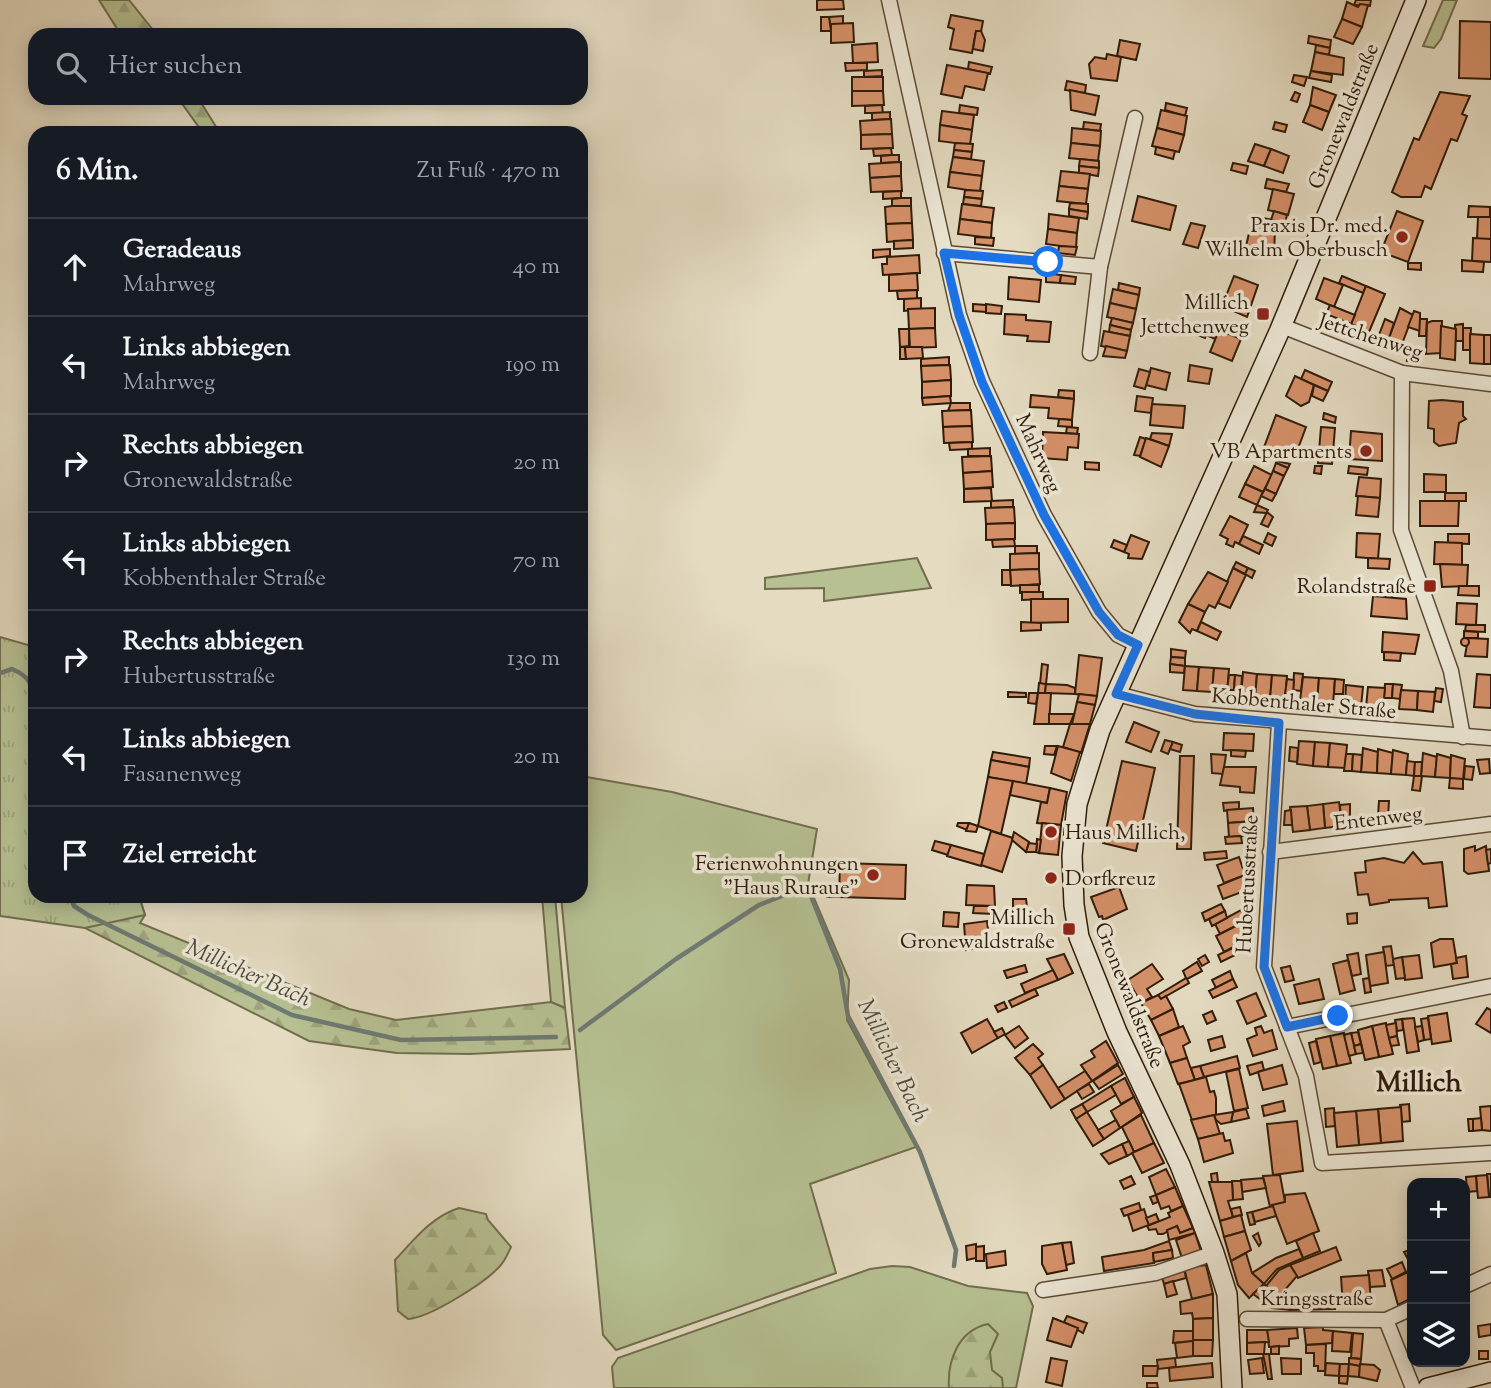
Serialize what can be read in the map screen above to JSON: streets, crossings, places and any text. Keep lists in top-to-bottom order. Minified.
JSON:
{"streets":{"main road":["Gronewaldstraße"],"street":["Jettchenweg","Mahrweg","Kobbenthaler Straße","Entenweg","Hubertusstraße","Kringsstraße"]},"crossings":[["Gronewaldstraße","Jettchenweg"],["Gronewaldstraße","Mahrweg"],["Gronewaldstraße","Kobbenthaler Straße"],["Kobbenthaler Straße","Hubertusstraße"],["Entenweg","Hubertusstraße"]],"districts":["Millich"],"water":["Millicher Bach"],"places":{"other":["Praxis Dr. med. Wilhelm Oberbusch","VB Apartments","Haus Millich,","Ferienwohnungen \"Haus Ruraue\"","Dorfkreuz"],"transit":["Millich Jettchenweg","Rolandstraße","Millich Gronewaldstraße"]},"page":{"search":"Hier suchen","heading":["6 Min.","Zu Fuß · 470 m"],"list":[["Geradeaus","Mahrweg","40 m"],["Links abbiegen","Mahrweg","190 m"],["Rechts abbiegen","Gronewaldstraße","20 m"],["Links abbiegen","Kobbenthaler Straße","70 m"],["Rechts abbiegen","Hubertusstraße","130 m"],["Links abbiegen","Fasanenweg","20 m"],"Ziel erreicht"],"map_buttons":["+","−"]}}
